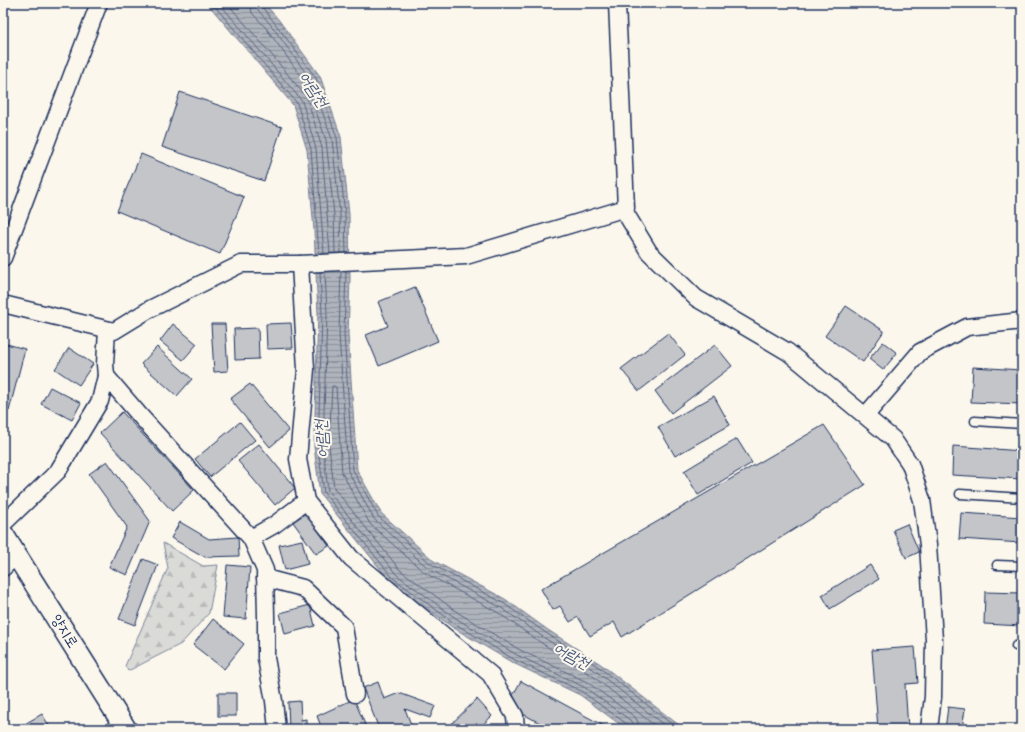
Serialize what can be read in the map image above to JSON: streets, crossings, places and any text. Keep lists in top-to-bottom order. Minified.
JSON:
{"streets":{"street":["양지로"]},"water":["어람천"]}
